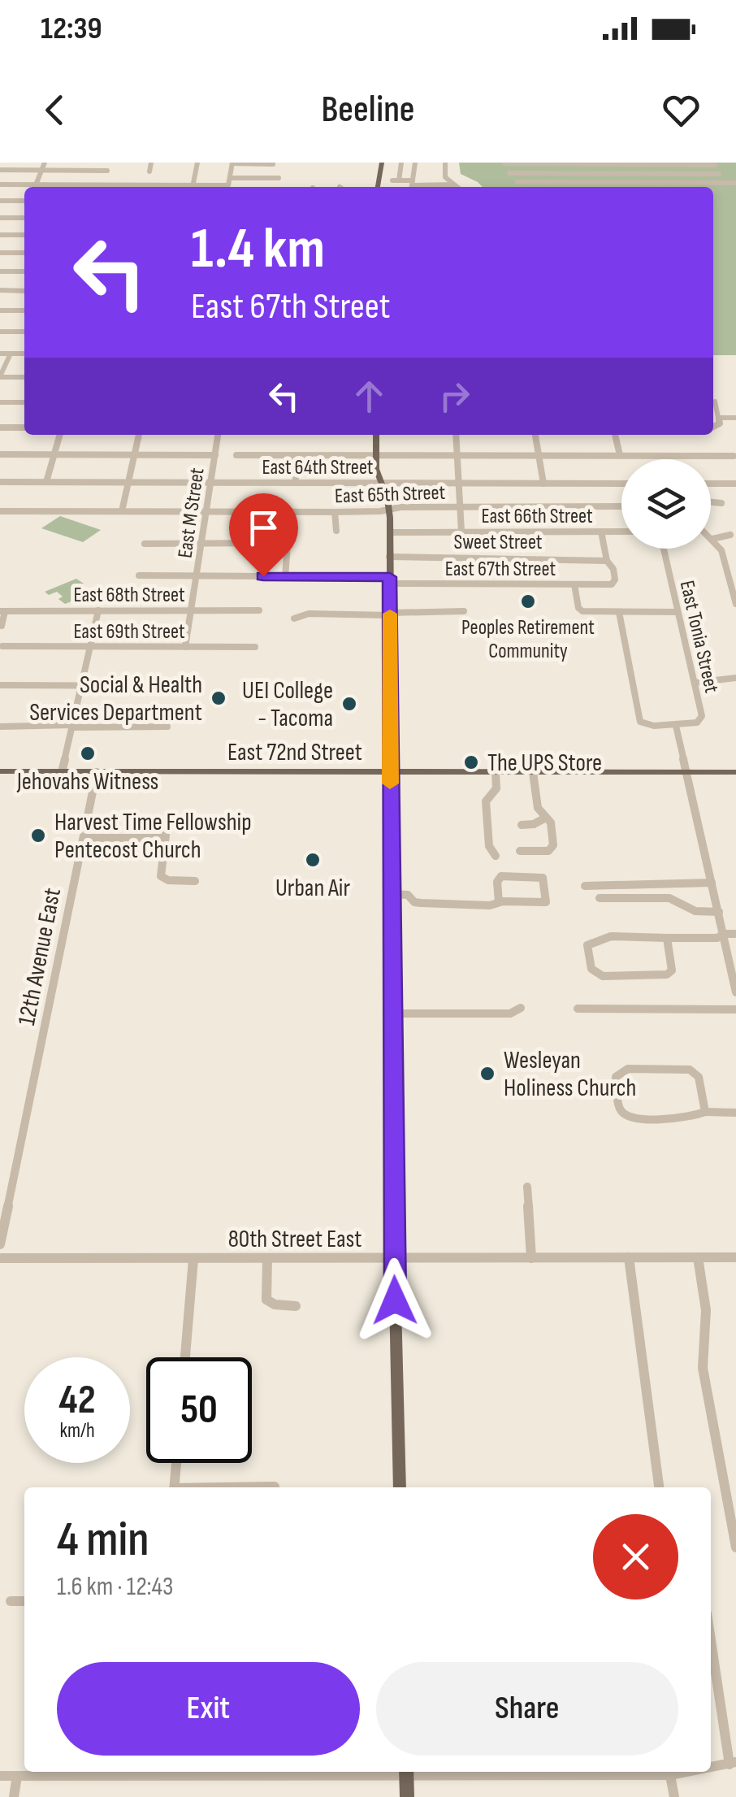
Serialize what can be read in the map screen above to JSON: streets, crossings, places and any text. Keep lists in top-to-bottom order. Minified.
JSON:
{"streets":{"main road":["East 72nd Street"],"street":["East 64th Street","East 65th Street","East M Street","East 66th Street","Sweet Street","East 67th Street","East 68th Street","East 69th Street","East Tonia Street","12th Avenue East","80th Street East"]},"crossings":[["East 64th Street","East M Street"],["East 65th Street","East M Street"],["East M Street","East 67th Street"],["East M Street","East 68th Street"],["East M Street","East 69th Street"],["Sweet Street","East 67th Street"],["East 72nd Street","12th Avenue East"]],"places":["Peoples Retirement Community","Social & Health Services Department","UEI College - Tacoma","Jehovahs Witness","The UPS Store","Harvest Time Fellowship Pentecost Church","Urban Air","Wesleyan Holiness Church"],"page":{"status":"12:39","header":"Beeline","turn":["1.4 km","East 67th Street"],"speed":"42 km/h","limit":"50","heading":["4 min","1.6 km · 12:43"],"buttons":["Exit","Share"]}}
